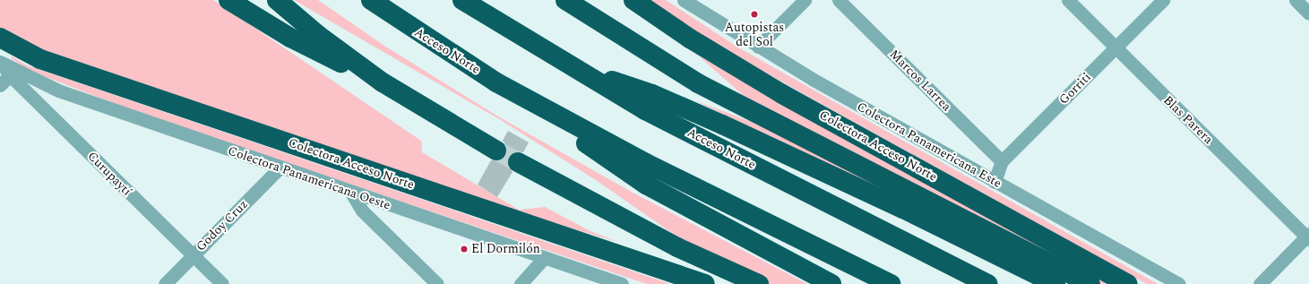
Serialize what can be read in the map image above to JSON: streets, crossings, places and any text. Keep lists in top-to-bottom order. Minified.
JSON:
{"streets":{"highway":["Acceso Norte","Colectora Acceso Norte"],"street":["Marcos Larrea","Gorriti","Blas Parera","Colectora Panamericana Este","Curupaytí","Colectora Panamericana Oeste","Godoy Cruz"]},"crossings":[["Marcos Larrea","Gorriti"],["Gorriti","Blas Parera"],["Gorriti","Colectora Panamericana Este"],["Curupaytí","Colectora Panamericana Oeste"],["Curupaytí","Godoy Cruz"],["Colectora Panamericana Oeste","Godoy Cruz"]],"places":["Autopistas del Sol","El Dormilón"]}
